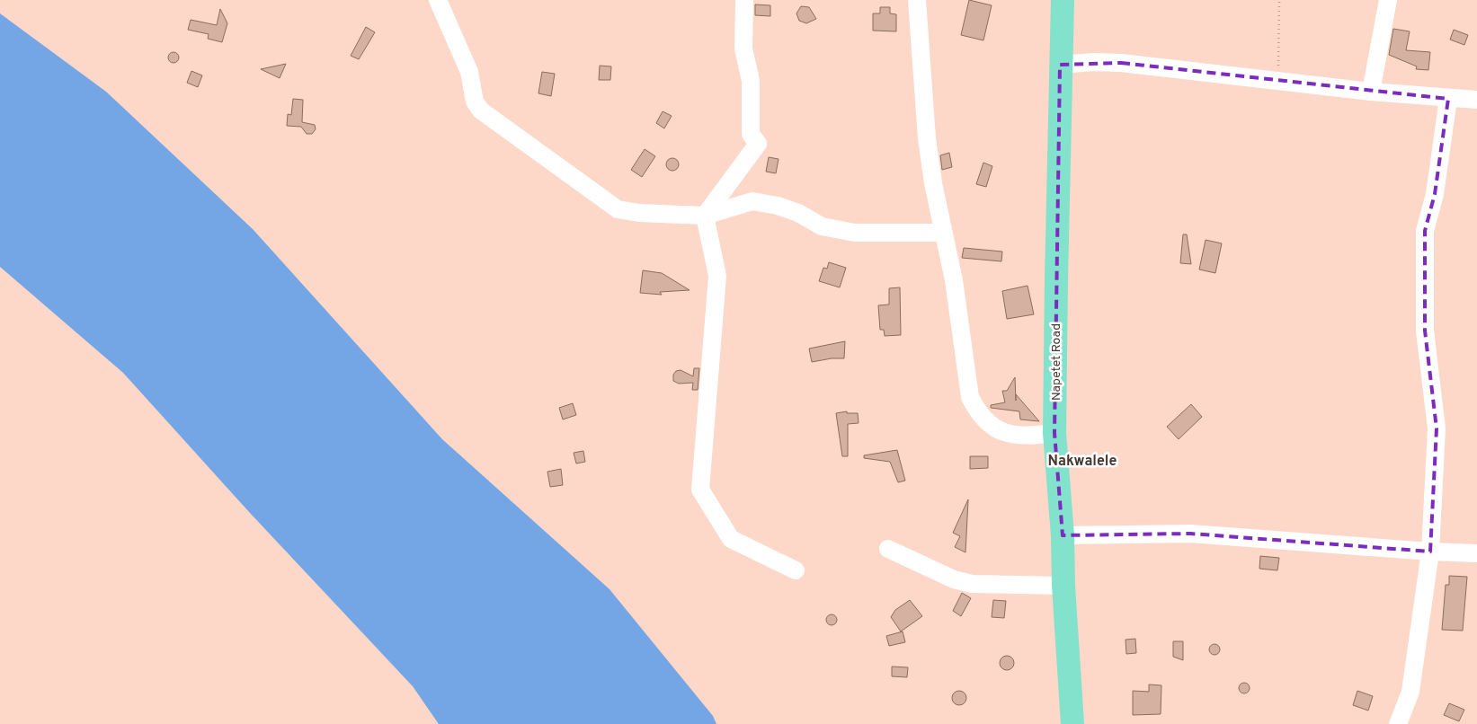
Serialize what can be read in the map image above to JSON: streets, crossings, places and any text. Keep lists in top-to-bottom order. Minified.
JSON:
{"streets":{"main road":["Napetet Road"]},"districts":["Nakwalele"]}
